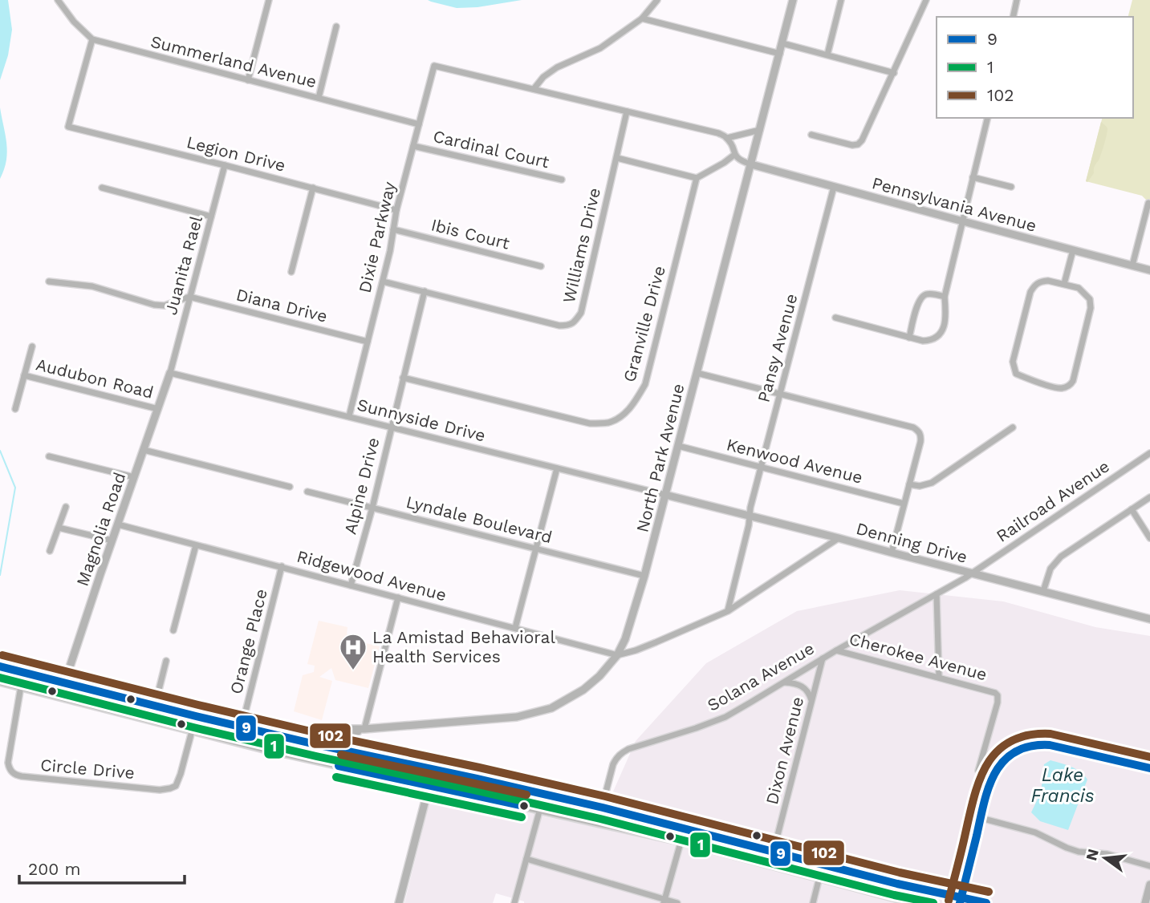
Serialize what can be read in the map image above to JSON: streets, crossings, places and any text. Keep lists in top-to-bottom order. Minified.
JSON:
{"streets":{"street":["Summerland Avenue","Cardinal Court","Legion Drive","Pennsylvania Avenue","Ibis Court","Dixie Parkway","Williams Drive","Juanita Rael","Diana Drive","Granville Drive","Pansy Avenue","Audubon Road","Sunnyside Drive","North Park Avenue","Kenwood Avenue","Alpine Drive","Railroad Avenue","Lyndale Boulevard","Magnolia Road","Denning Drive","Ridgewood Avenue","Orange Place","Cherokee Avenue","Solana Avenue","Dixon Avenue","Circle Drive"]},"crossings":[["Summerland Avenue","Legion Drive"],["Summerland Avenue","Dixie Parkway"],["Cardinal Court","Dixie Parkway"],["Legion Drive","Dixie Parkway"],["Legion Drive","Juanita Rael"],["Pennsylvania Avenue","Pansy Avenue"],["Pennsylvania Avenue","North Park Avenue"],["Ibis Court","Dixie Parkway"],["Dixie Parkway","Williams Drive"],["Dixie Parkway","Diana Drive"],["Dixie Parkway","Sunnyside Drive"],["Williams Drive","Alpine Drive"],["Juanita Rael","Diana Drive"],["Juanita Rael","Sunnyside Drive"],["Juanita Rael","Magnolia Road"],["Granville Drive","Alpine Drive"],["Pansy Avenue","Kenwood Avenue"],["Pansy Avenue","Denning Drive"],["Audubon Road","Magnolia Road"],["Sunnyside Drive","North Park Avenue"],["Sunnyside Drive","Alpine Drive"],["Sunnyside Drive","Magnolia Road"],["Sunnyside Drive","Denning Drive"],["North Park Avenue","Kenwood Avenue"],["North Park Avenue","Lyndale Boulevard"],["North Park Avenue","Denning Drive"],["North Park Avenue","Ridgewood Avenue"],["North Park Avenue","Orange Place"],["Alpine Drive","Lyndale Boulevard"],["Alpine Drive","Ridgewood Avenue"],["Railroad Avenue","Denning Drive"],["Railroad Avenue","Solana Avenue"],["Magnolia Road","Ridgewood Avenue"],["Denning Drive","Solana Avenue"],["Ridgewood Avenue","Orange Place"],["Cherokee Avenue","Solana Avenue"],["Solana Avenue","Dixon Avenue"]],"water":["Lake Francis"],"places":{"hospital":["La Amistad Behavioral Health Services"]},"lines":["transit line 102","transit line 9","transit line 1"],"legend":["9","1","102"],"scale_bar":"200 m","north":"left"}
